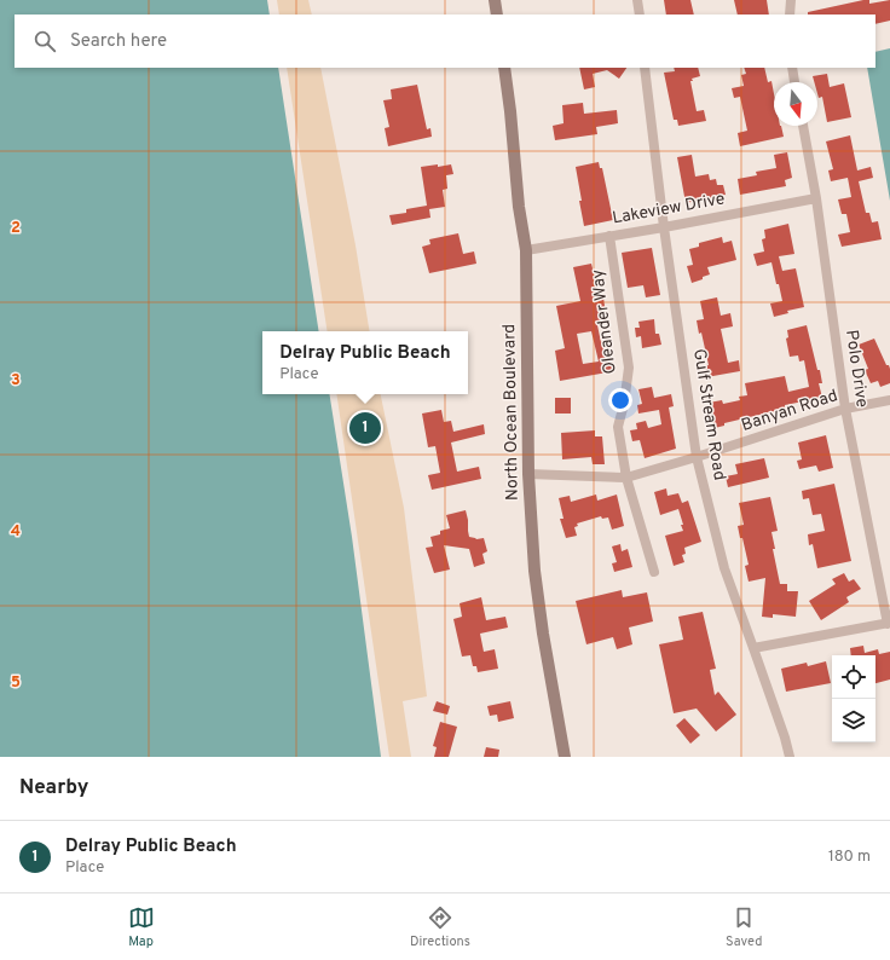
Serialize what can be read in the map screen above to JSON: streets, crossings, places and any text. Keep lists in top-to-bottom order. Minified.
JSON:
{"streets":{"main road":["North Ocean Boulevard"],"street":["Lakeview Drive","Oleander Way","Polo Drive","Banyan Road","Gulf Stream Road"]},"crossings":[["Lakeview Drive","Oleander Way"],["Lakeview Drive","Polo Drive"],["Lakeview Drive","North Ocean Boulevard"],["Lakeview Drive","Gulf Stream Road"],["Oleander Way","Banyan Road"],["Polo Drive","Banyan Road"],["Banyan Road","North Ocean Boulevard"],["Banyan Road","Gulf Stream Road"]],"north":"bottom","page":{"search":"Search here","popup":["Delray Public Beach","Place"],"pins":"1","heading":"Nearby","list":[{"mark":"1","name":"Delray Public Beach","note":"Place","value":"180 m"}],"nav":["Map","Directions","Saved"]},"grid":{"rows":["2","3","4","5"]}}
